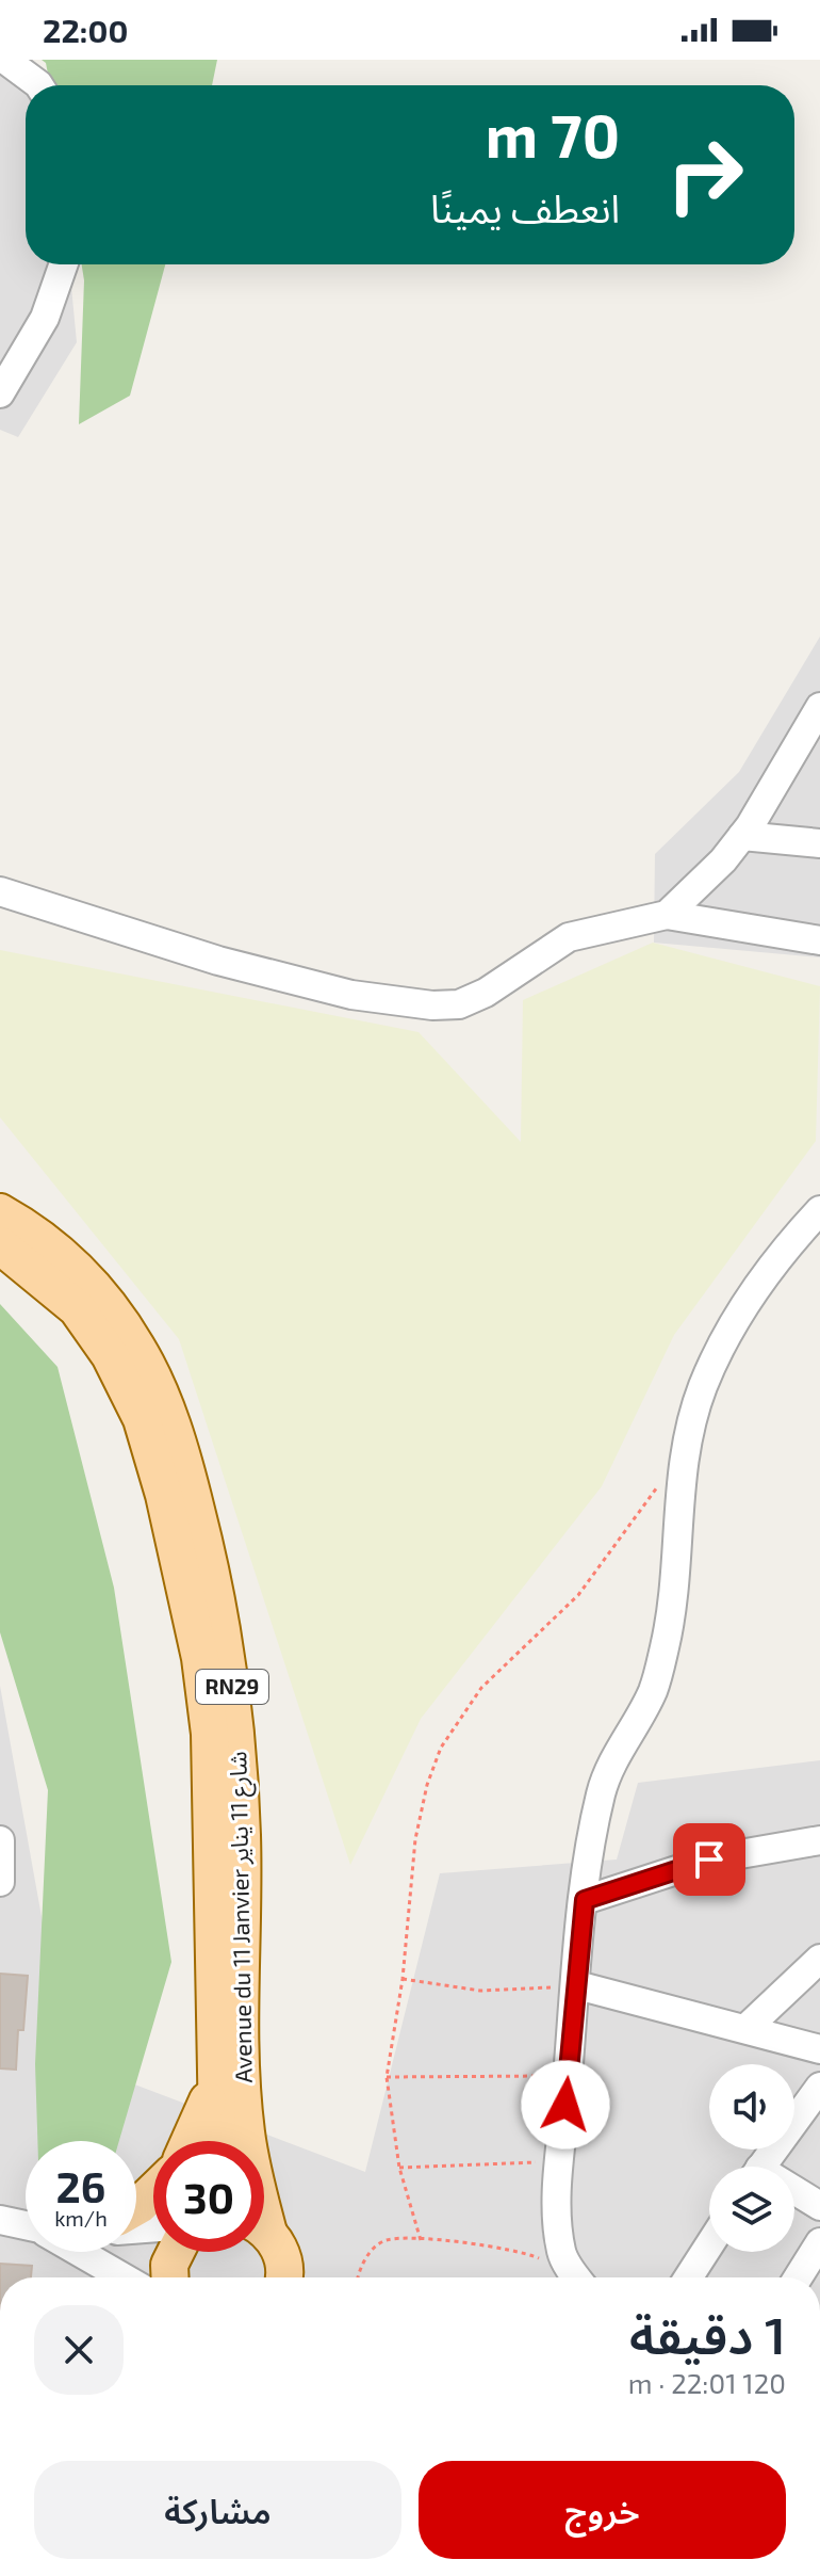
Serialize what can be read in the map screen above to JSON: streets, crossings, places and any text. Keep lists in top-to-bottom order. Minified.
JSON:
{"streets":{"main road":["RN29","Avenue du 11 Janvier شارع 11 يناير"]},"page":{"status":"22:00","turn":["70 m","انعطف يمينًا"],"speed":"26 km/h","limit":"30","heading":["1 دقيقة","120 m · 22:01"],"buttons":["خروج","مشاركة"]}}
